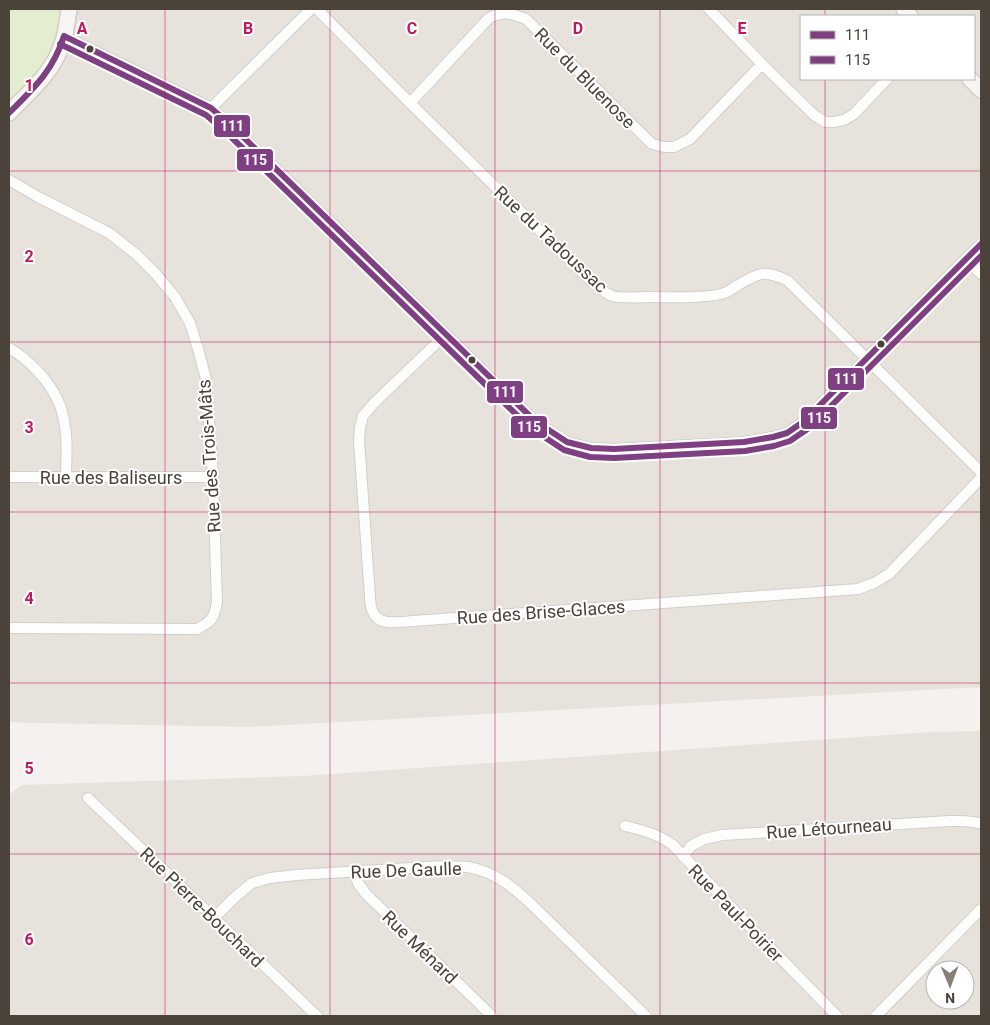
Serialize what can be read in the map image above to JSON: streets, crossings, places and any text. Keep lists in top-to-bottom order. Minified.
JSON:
{"streets":{"street":["Rue du Bluenose","Rue du Tadoussac","Rue des Trois-Mâts","Rue des Baliseurs","Rue des Brise-Glaces","Rue Létourneau","Rue De Gaulle","Rue Pierre-Bouchard","Rue Paul-Poirier","Rue Ménard"]},"crossings":[["Rue du Bluenose","Rue du Tadoussac"],["Rue des Trois-Mâts","Rue des Baliseurs"],["Rue Létourneau","Rue Paul-Poirier"],["Rue De Gaulle","Rue Pierre-Bouchard"],["Rue De Gaulle","Rue Ménard"]],"lines":["transit line 111","transit line 115"],"legend":["111","115"],"north":"bottom","grid":{"columns":["A","B","C","D","E"],"rows":["1","2","3","4","5","6"]}}
